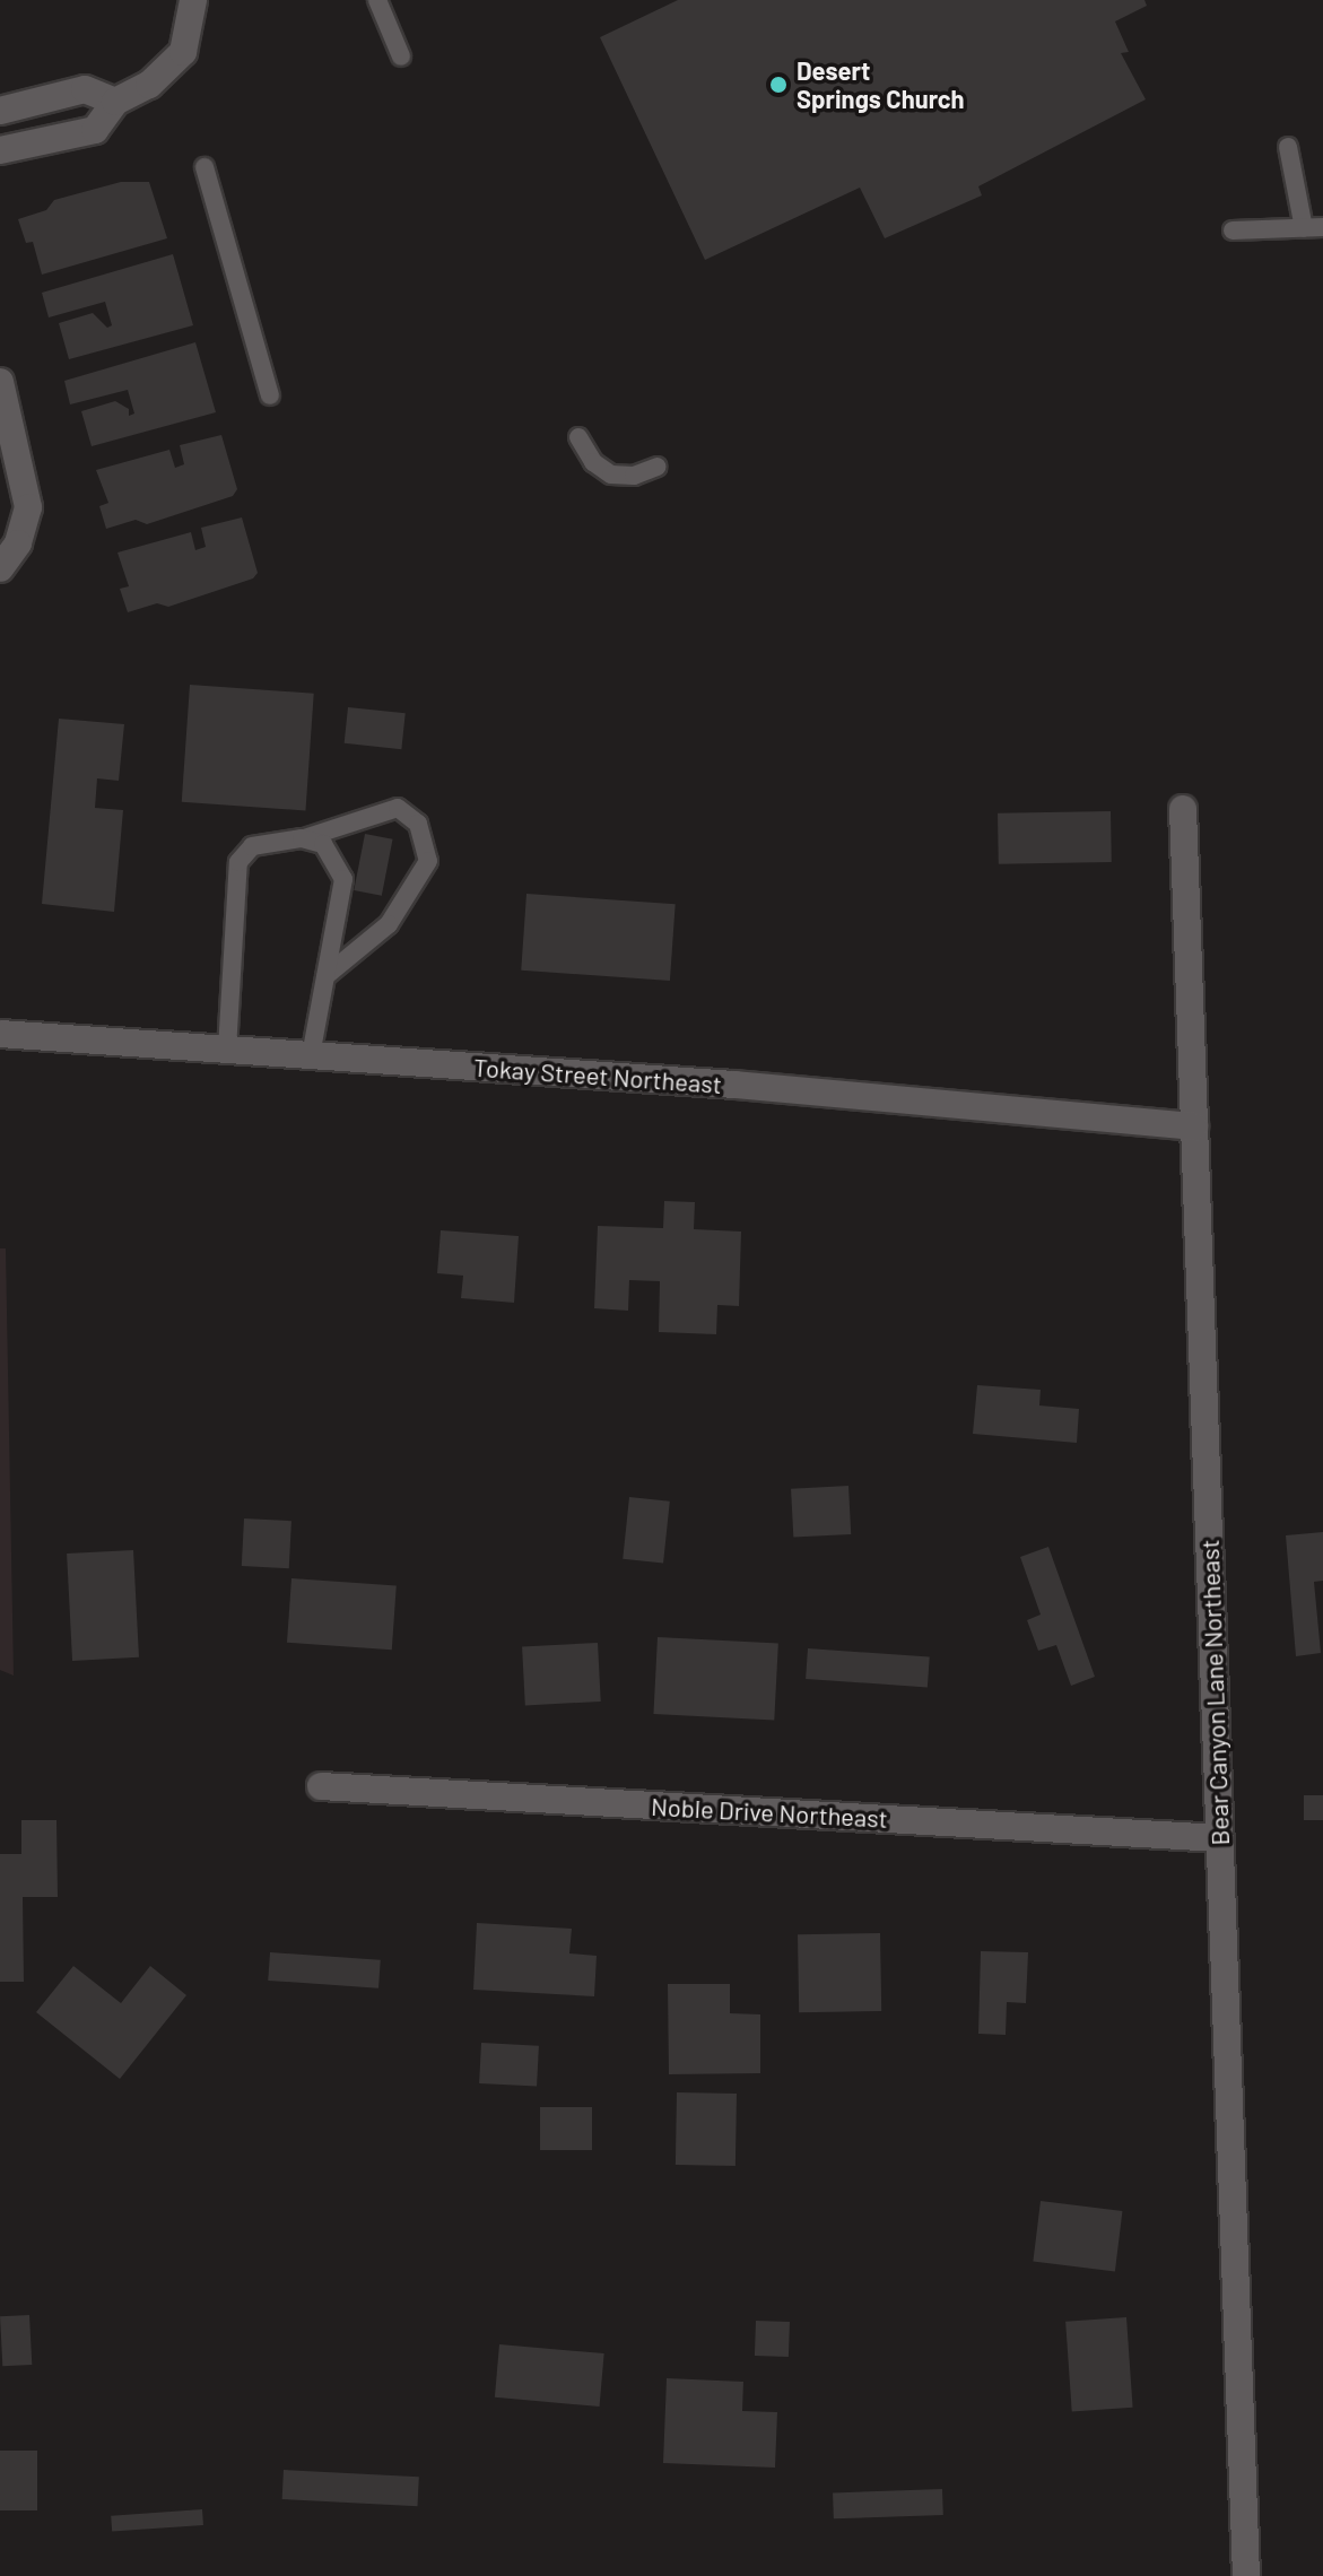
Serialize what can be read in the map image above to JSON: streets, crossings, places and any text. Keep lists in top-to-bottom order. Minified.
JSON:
{"streets":{"street":["Tokay Street Northeast","Bear Canyon Lane Northeast","Noble Drive Northeast"]},"crossings":[["Tokay Street Northeast","Bear Canyon Lane Northeast"],["Bear Canyon Lane Northeast","Noble Drive Northeast"]],"places":["Desert Springs Church"]}
